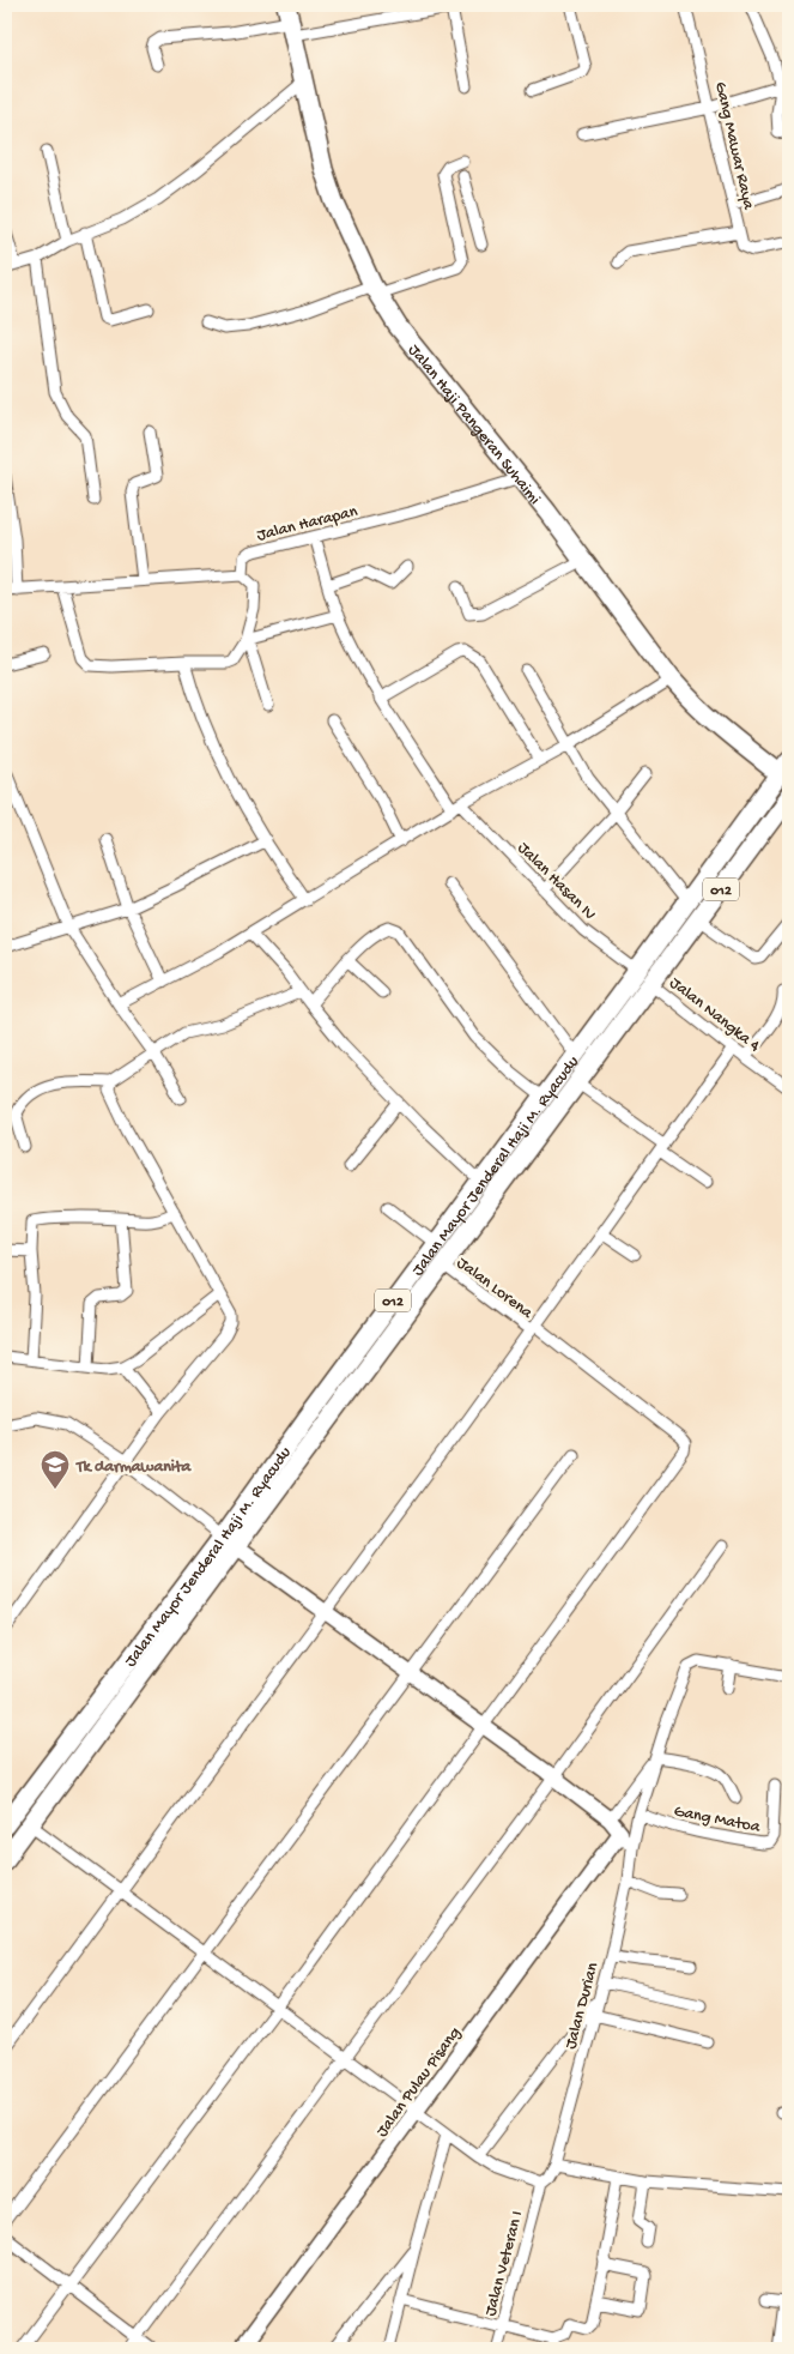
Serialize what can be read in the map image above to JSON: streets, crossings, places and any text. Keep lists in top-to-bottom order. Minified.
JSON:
{"streets":{"main road":["Jalan Haji Pangeran Suhaimi","012","Jalan Mayor Jenderal Haji M. Ryacudu"],"street":["Gang Mawar Raya","Jalan Harapan","Jalan Hasan IV","Jalan Nangka 4","Jalan Lorena","Gang Matoa","Jalan Durian","Jalan Pulau Pisang","Jalan Veteran I"]},"crossings":[["Jalan Haji Pangeran Suhaimi","Jalan Harapan"],["Jalan Haji Pangeran Suhaimi","Jalan Mayor Jenderal Haji M. Ryacudu"],["Jalan Harapan","Jalan Hasan IV"],["Jalan Hasan IV","Jalan Mayor Jenderal Haji M. Ryacudu"],["Jalan Nangka 4","Jalan Mayor Jenderal Haji M. Ryacudu"],["Jalan Mayor Jenderal Haji M. Ryacudu","Jalan Lorena"],["Gang Matoa","Jalan Durian"],["Jalan Durian","Jalan Veteran I"]],"places":{"school or university":["Tk darmawanita"]}}
